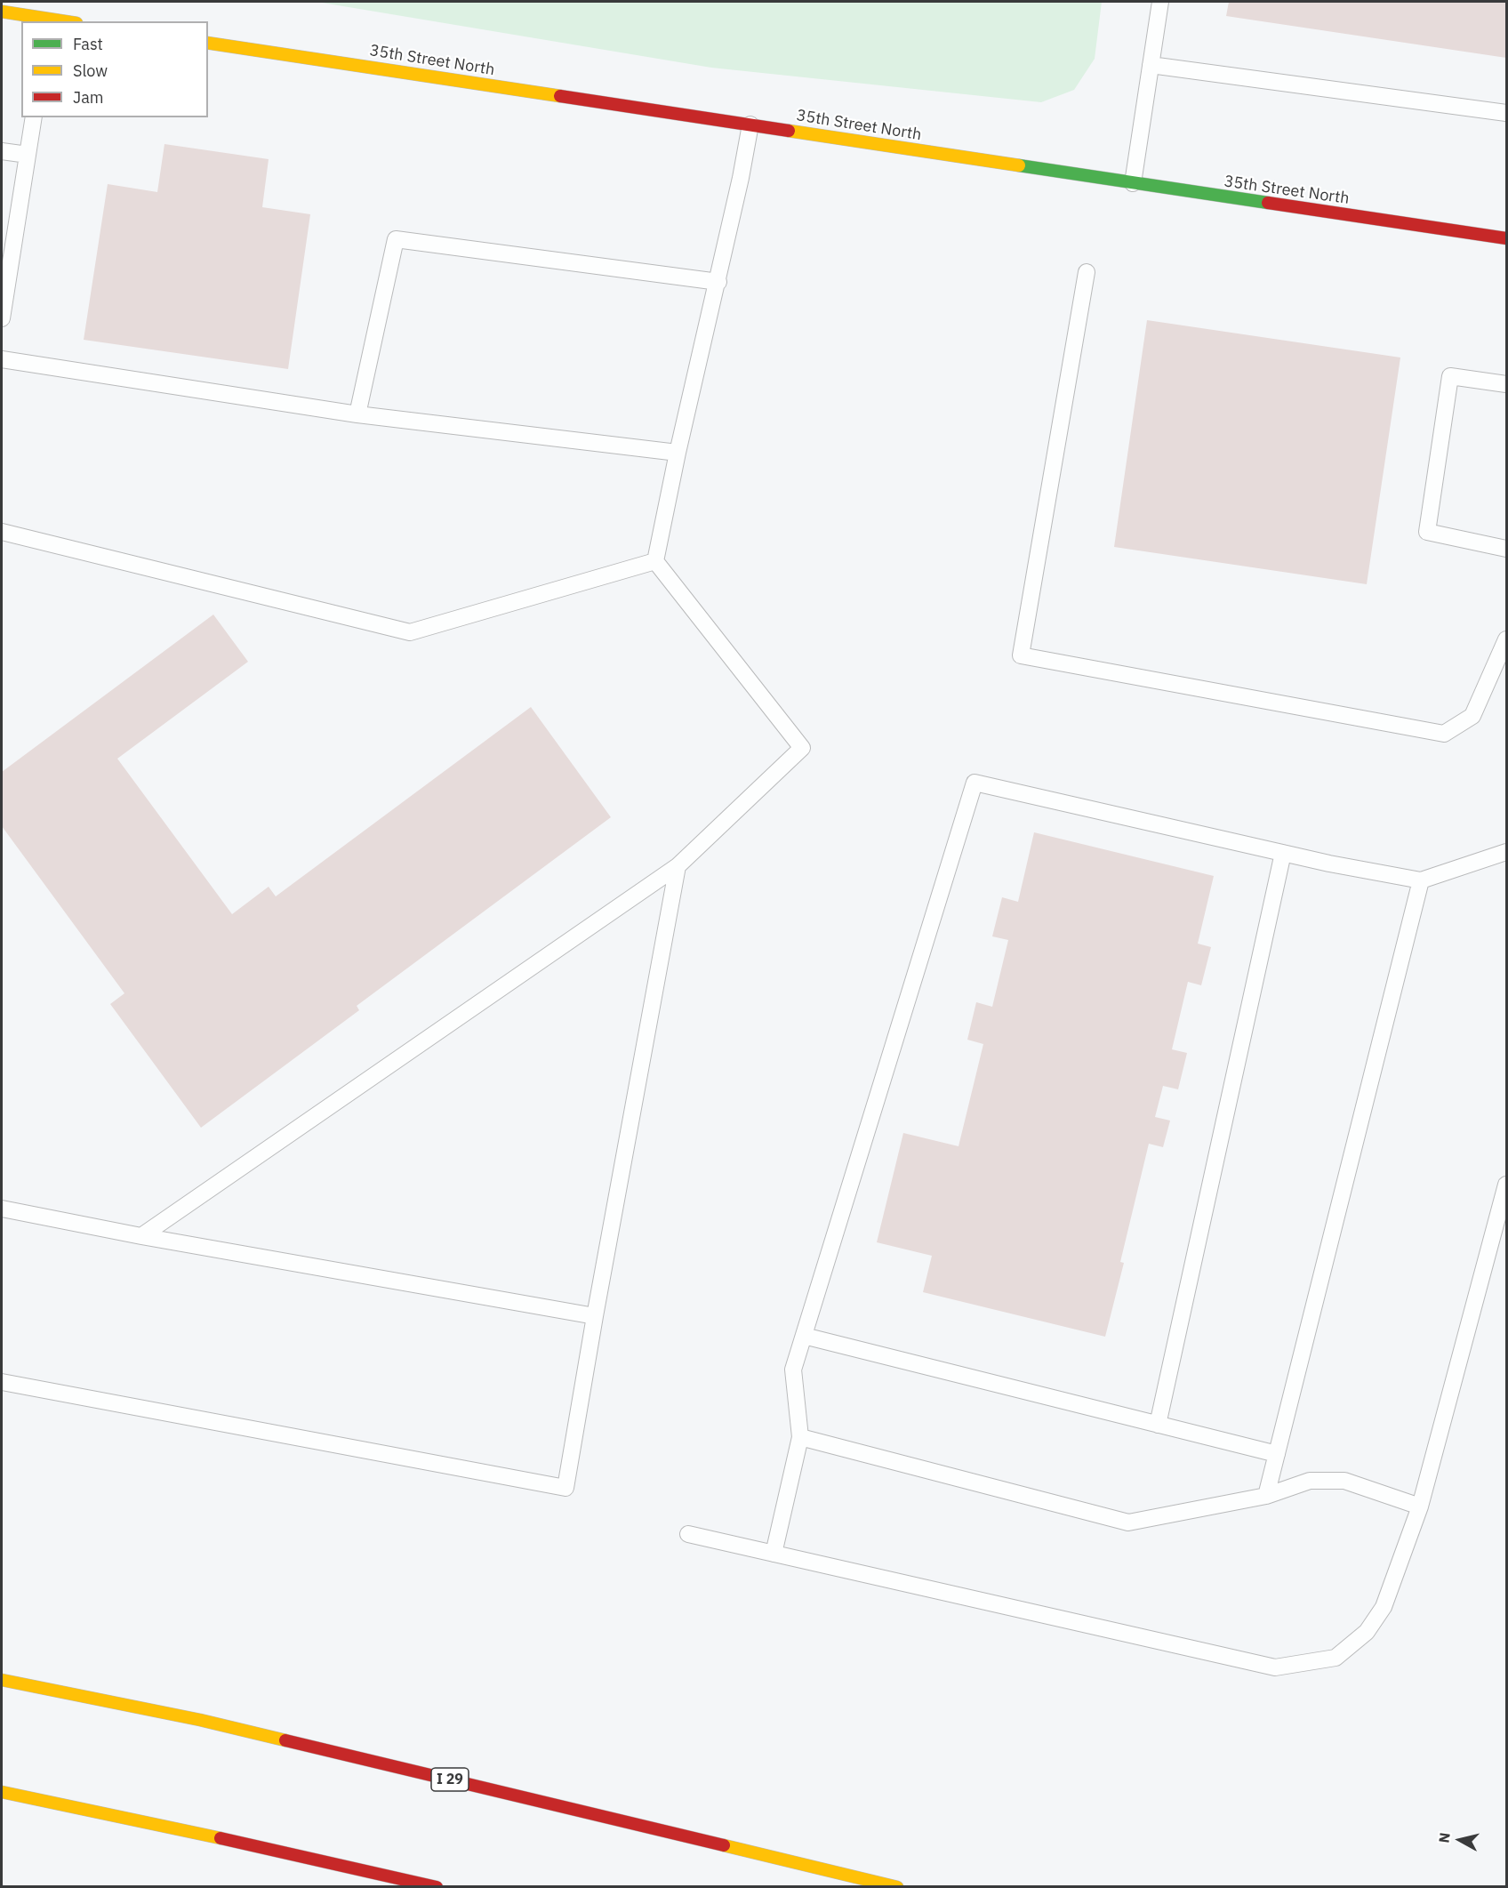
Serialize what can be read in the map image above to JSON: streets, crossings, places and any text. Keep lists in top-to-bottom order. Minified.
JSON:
{"streets":{"main road":["35th Street North","I 29"]},"legend":["Fast","Slow","Jam"],"north":"left"}
